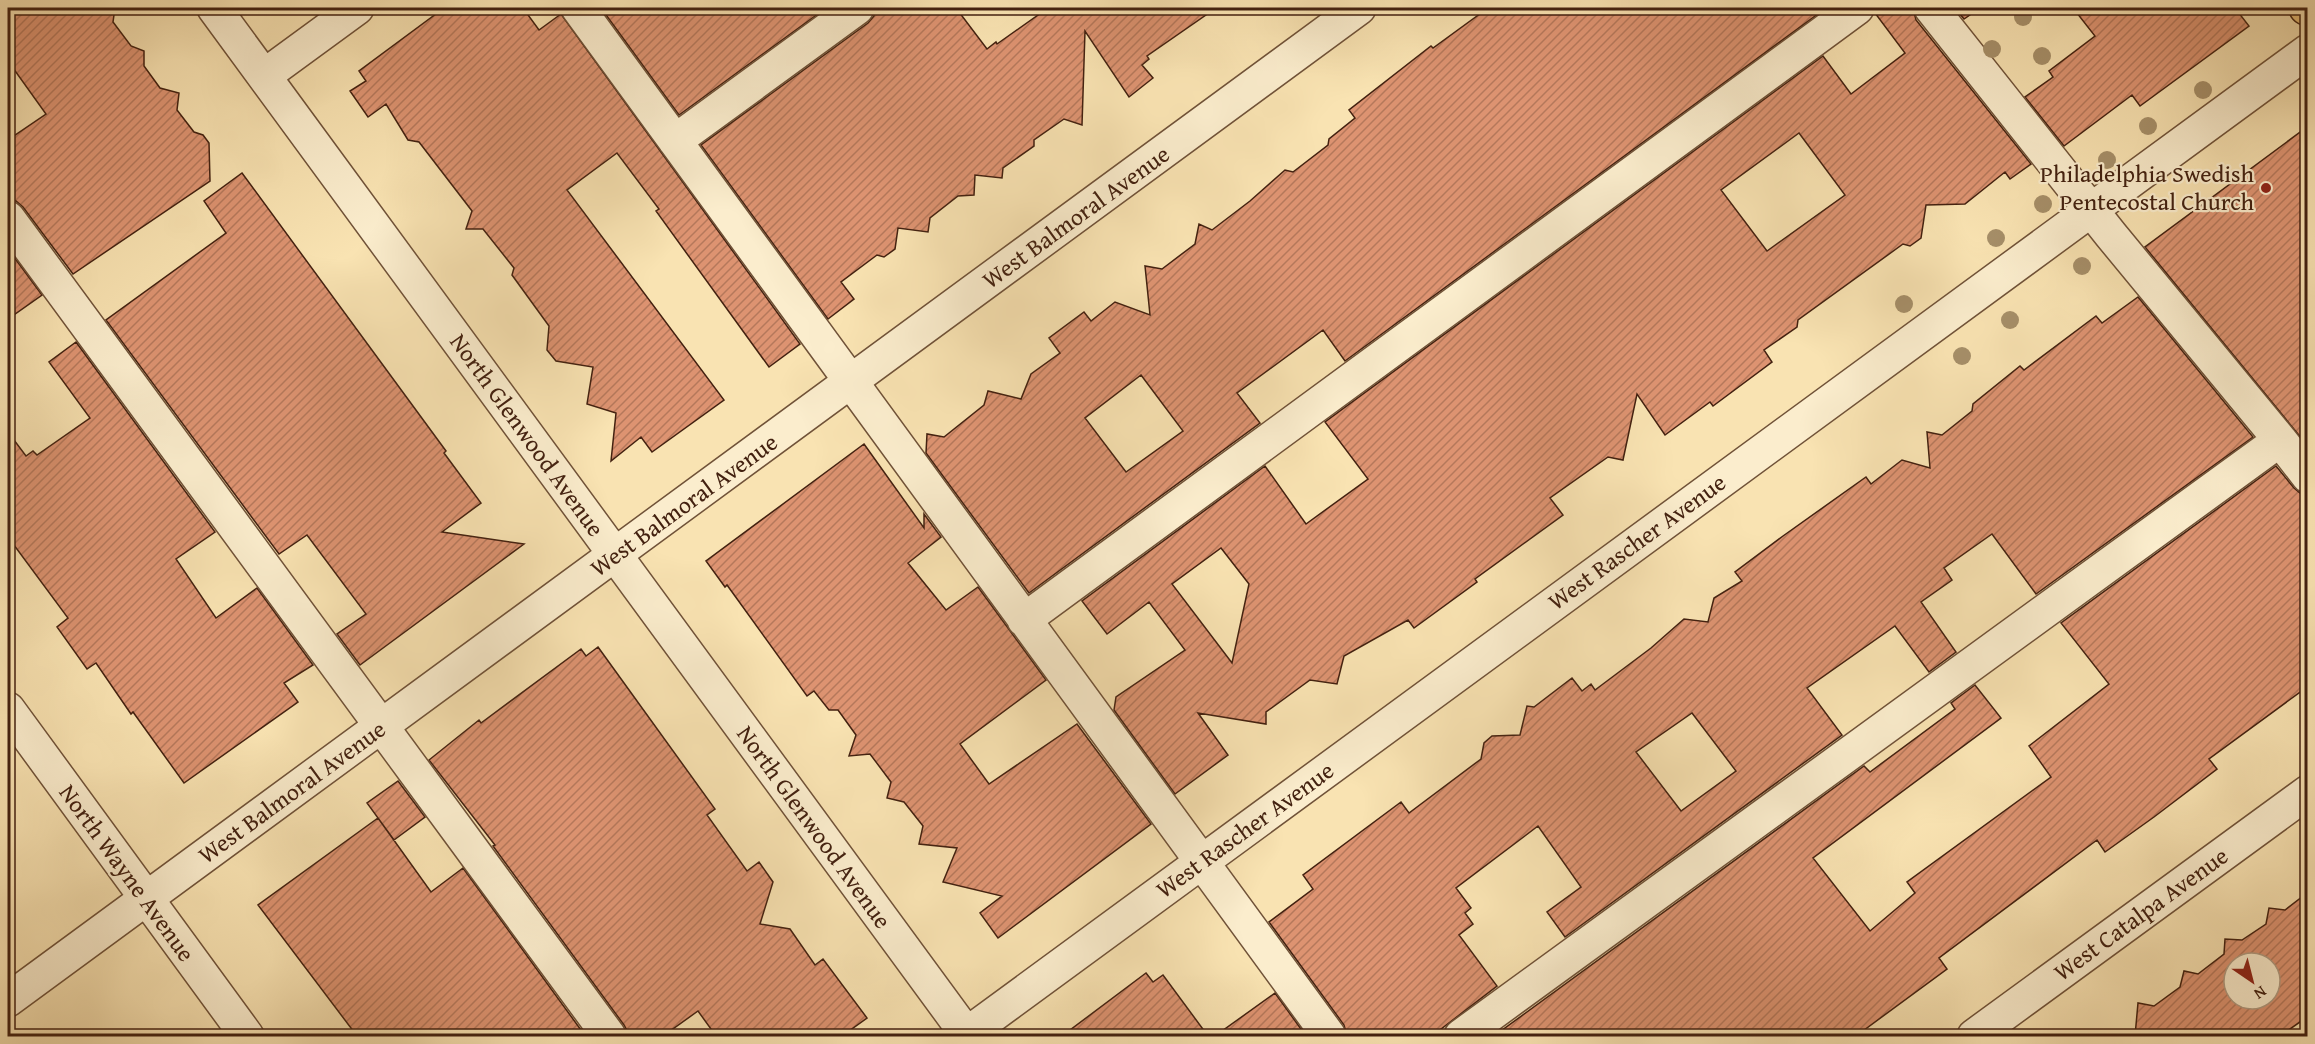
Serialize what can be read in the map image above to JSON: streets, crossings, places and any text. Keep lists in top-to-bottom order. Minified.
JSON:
{"streets":{"street":["West Balmoral Avenue","North Glenwood Avenue","West Rascher Avenue","North Wayne Avenue","West Catalpa Avenue"]},"crossings":[["West Balmoral Avenue","North Glenwood Avenue"],["West Balmoral Avenue","North Wayne Avenue"],["North Glenwood Avenue","West Rascher Avenue"]],"places":["Philadelphia Swedish Pentecostal Church"],"north":"bottom right"}
